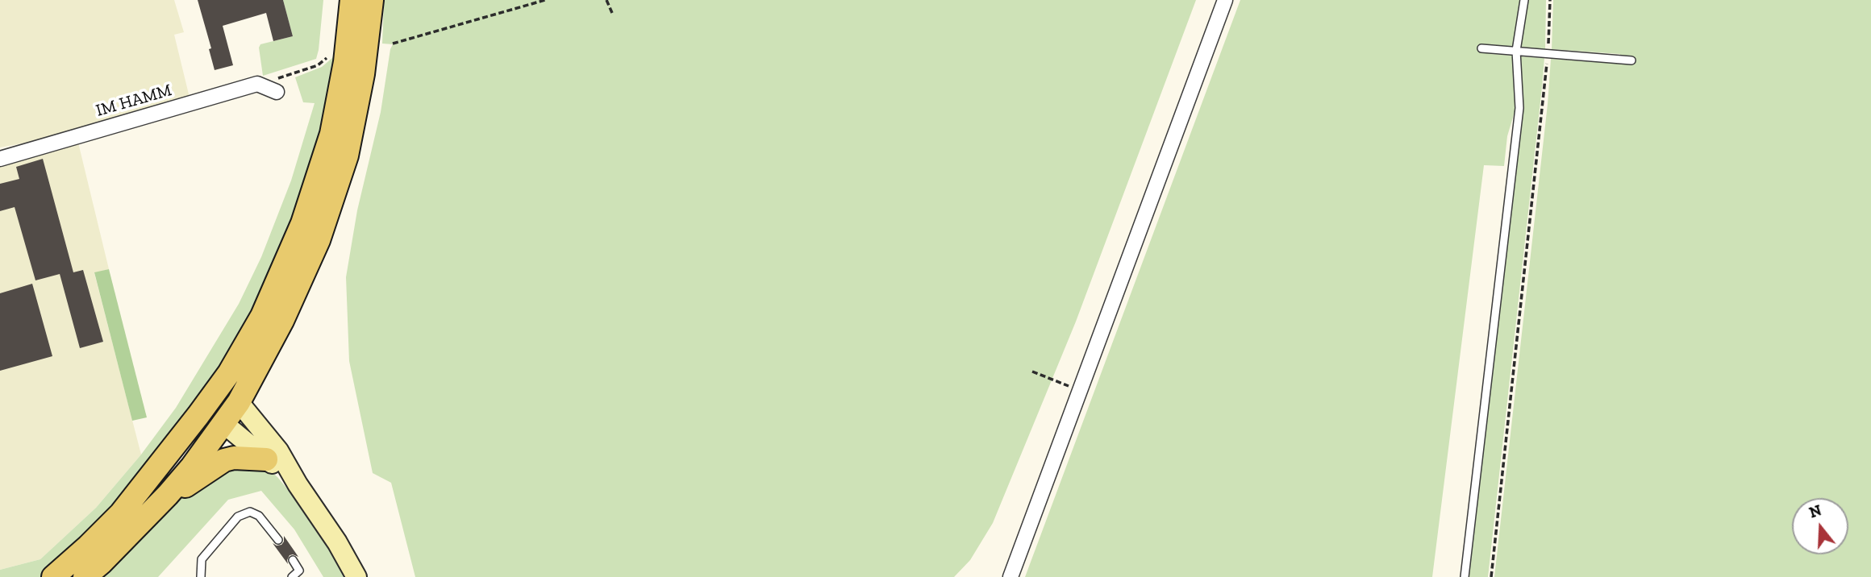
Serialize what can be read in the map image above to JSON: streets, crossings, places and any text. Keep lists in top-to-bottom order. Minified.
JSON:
{"streets":{"street":["IM HAMM"]},"north":"top"}
